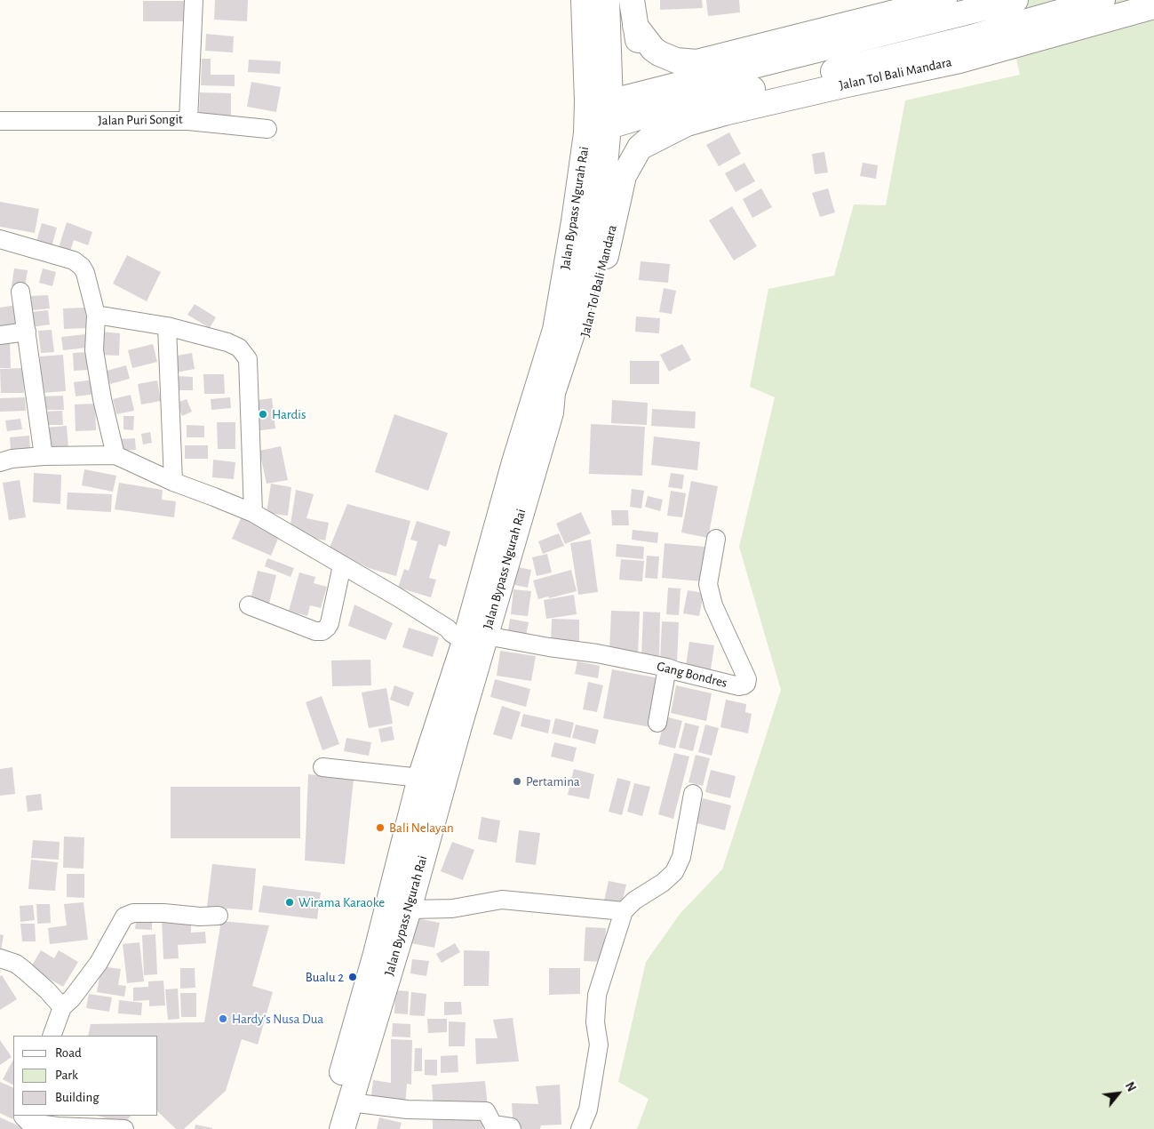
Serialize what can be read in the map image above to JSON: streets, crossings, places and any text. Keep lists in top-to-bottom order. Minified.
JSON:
{"streets":{"highway":["Jalan Tol Bali Mandara","Jalan Bypass Ngurah Rai"],"street":["Jalan Puri Songit","Gang Bondres"]},"crossings":[["Jalan Tol Bali Mandara","Jalan Bypass Ngurah Rai"],["Jalan Bypass Ngurah Rai","Gang Bondres"]],"places":["Hardis","Pertamina","Bali Nelayan","Wirama Karaoke","Bualu 2","Hardy's Nusa Dua"],"legend":["Road","Park","Building"],"north":"top right"}
